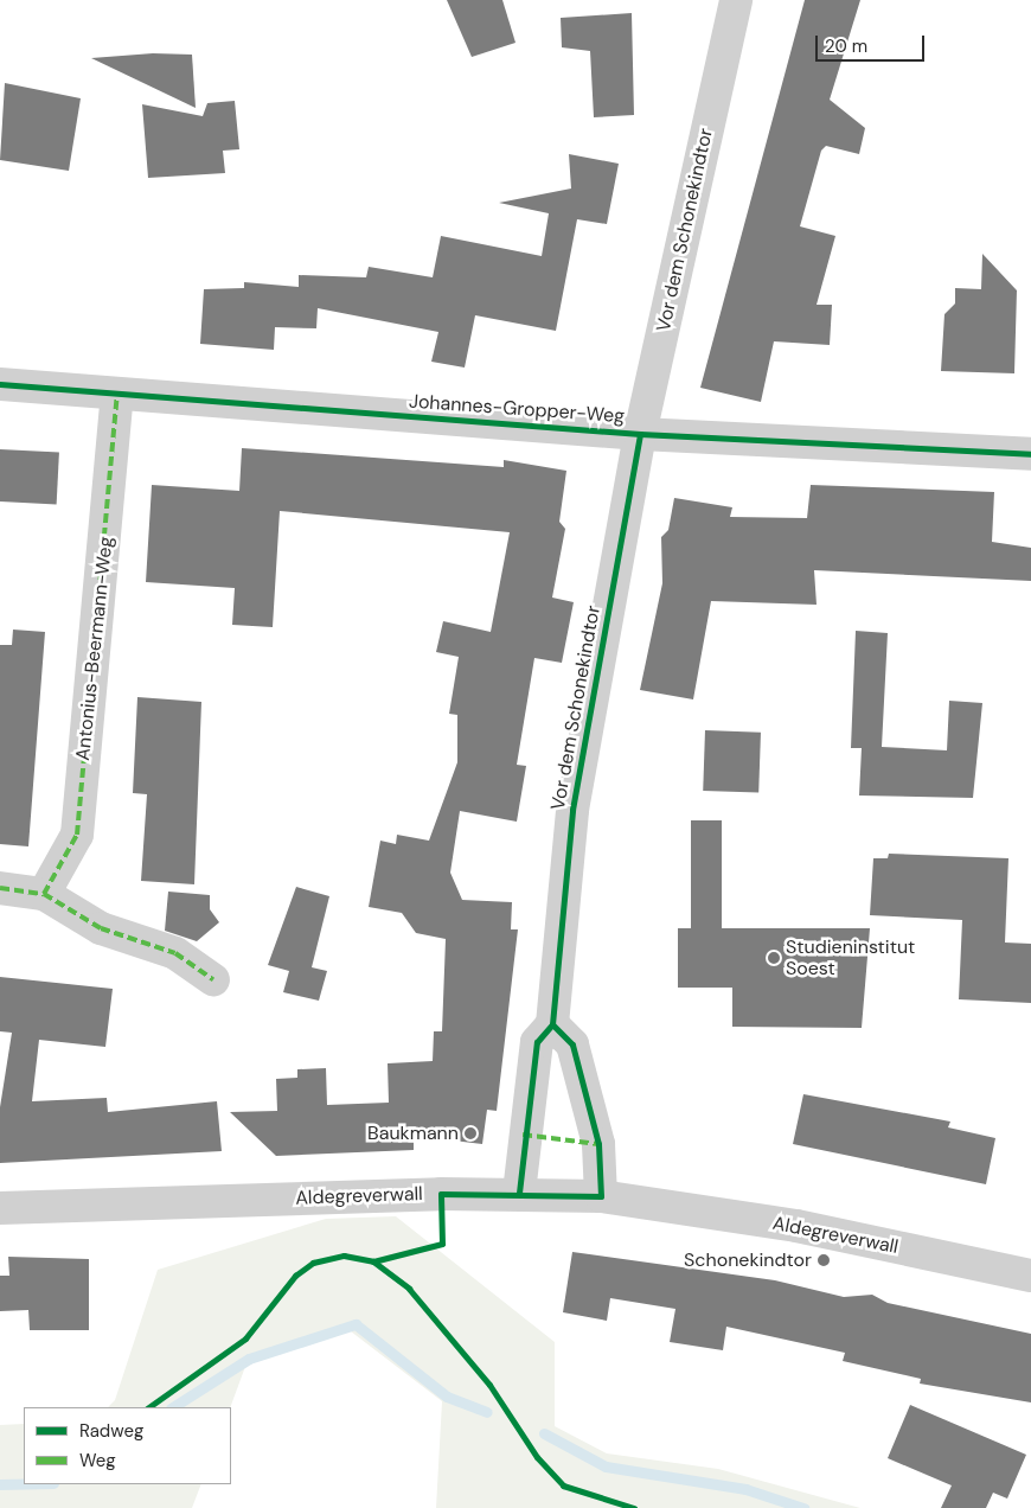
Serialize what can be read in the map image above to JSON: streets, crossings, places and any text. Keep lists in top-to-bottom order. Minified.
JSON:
{"streets":{"street":["Vor dem Schonekindtor","Johannes-Gropper-Weg","Antonius-Beermann-Weg","Aldegreverwall"]},"crossings":[["Vor dem Schonekindtor","Johannes-Gropper-Weg"],["Vor dem Schonekindtor","Aldegreverwall"],["Johannes-Gropper-Weg","Antonius-Beermann-Weg"]],"places":["Studieninstitut Soest","Baukmann","Schonekindtor"],"legend":["Radweg","Weg"],"scale_bar":"20 m"}
